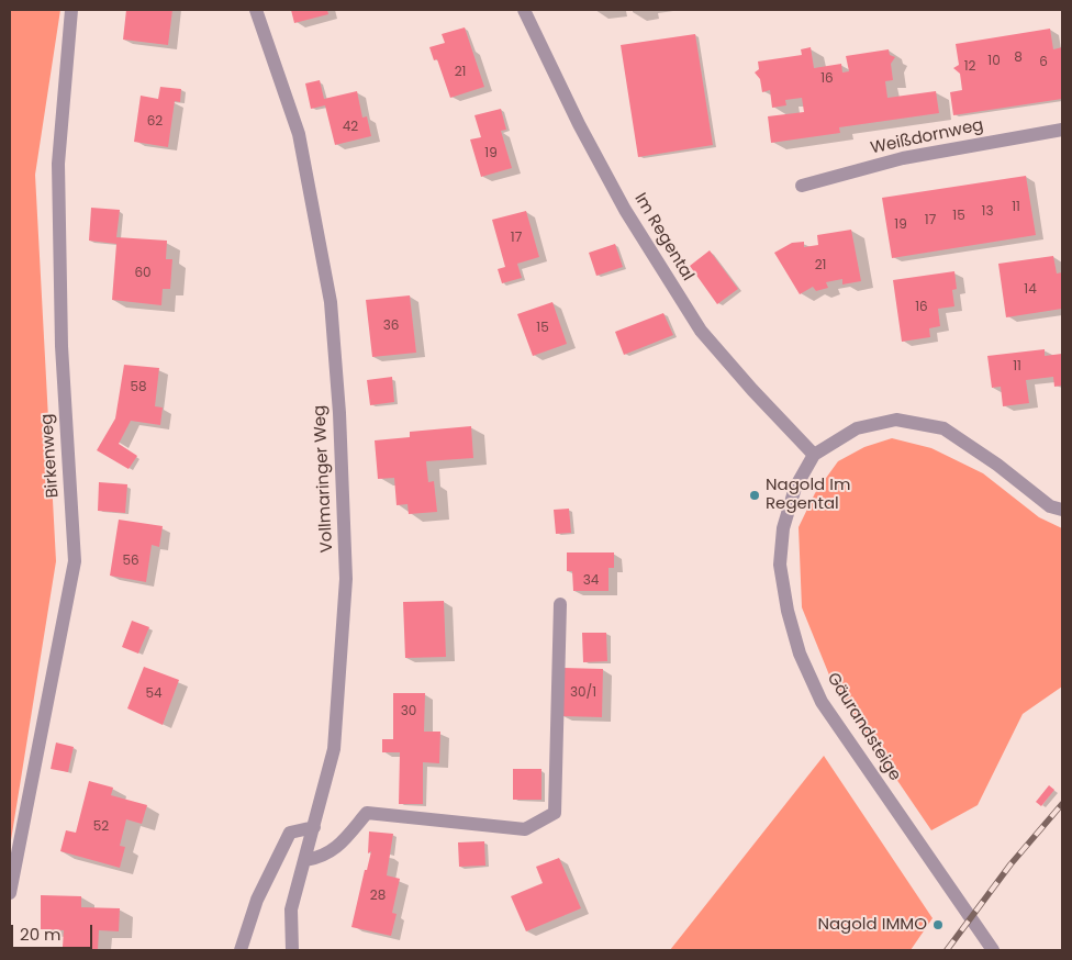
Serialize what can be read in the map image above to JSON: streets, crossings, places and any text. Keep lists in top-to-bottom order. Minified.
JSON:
{"streets":{"street":["Weißdornweg","Im Regental","Birkenweg","Vollmaringer Weg","Gäurandsteige"]},"crossings":[["Im Regental","Gäurandsteige"]],"places":["Nagold Im Regental","Nagold IMMO"],"house_numbers":["8","10","6","12","21","16","62","42","19","11","13","15","17","19","17","21","60","14","16","36","15","11","58","56","34","30/1","54","30","52","28"],"scale_bar":"20 m"}
